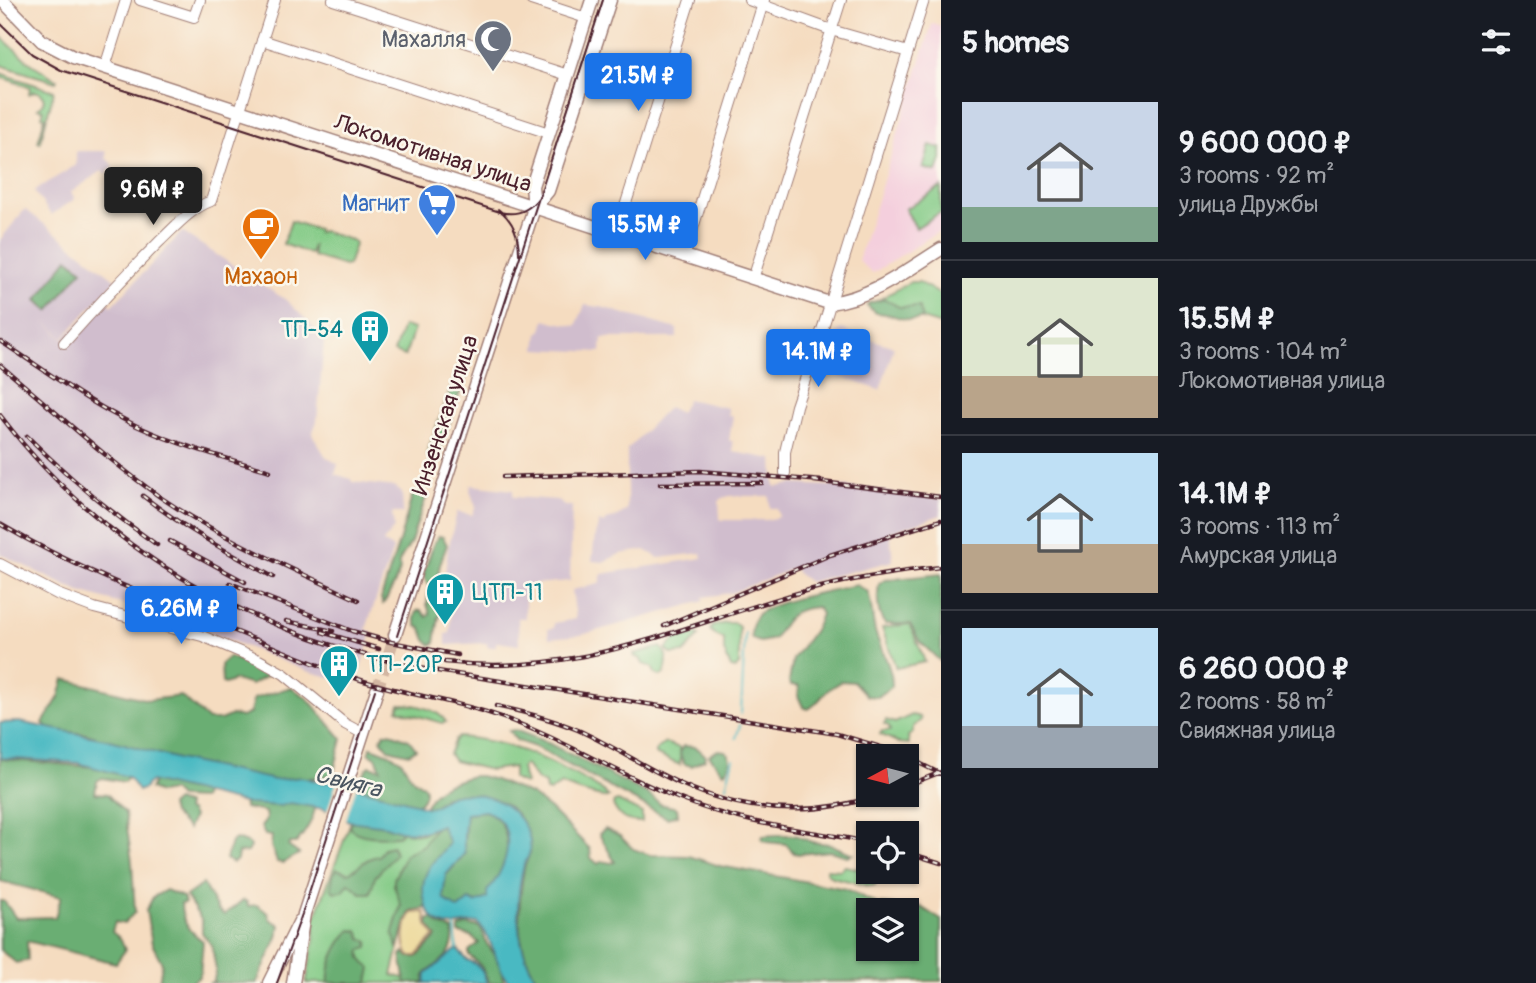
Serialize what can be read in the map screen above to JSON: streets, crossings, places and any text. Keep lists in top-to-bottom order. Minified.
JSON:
{"streets":{"main road":["Локомотивная улица","Инзенская улица"]},"crossings":[["Локомотивная улица","Инзенская улица"]],"water":["Свияга"],"places":{"mosque":["Махалля"],"supermarket":["Магнит"],"cafe":["Махаон"],"building":["ТП-54","ЦТП-11","ТП-20Р"]},"north":"left","page":{"heading":"5 homes","price":["21.5M ₽","9.6M ₽","15.5M ₽","14.1M ₽","6.26M ₽"],"list":[{"name":"9 600 000 ₽","note":"3 rooms · 92 m² · улица Дружбы"},{"name":"15.5M ₽","note":"3 rooms · 104 m² · Локомотивная улица"},{"name":"14.1M ₽","note":"3 rooms · 113 m² · Амурская улица"},{"name":"6 260 000 ₽","note":"2 rooms · 58 m² · Свияжная улица"}]}}
